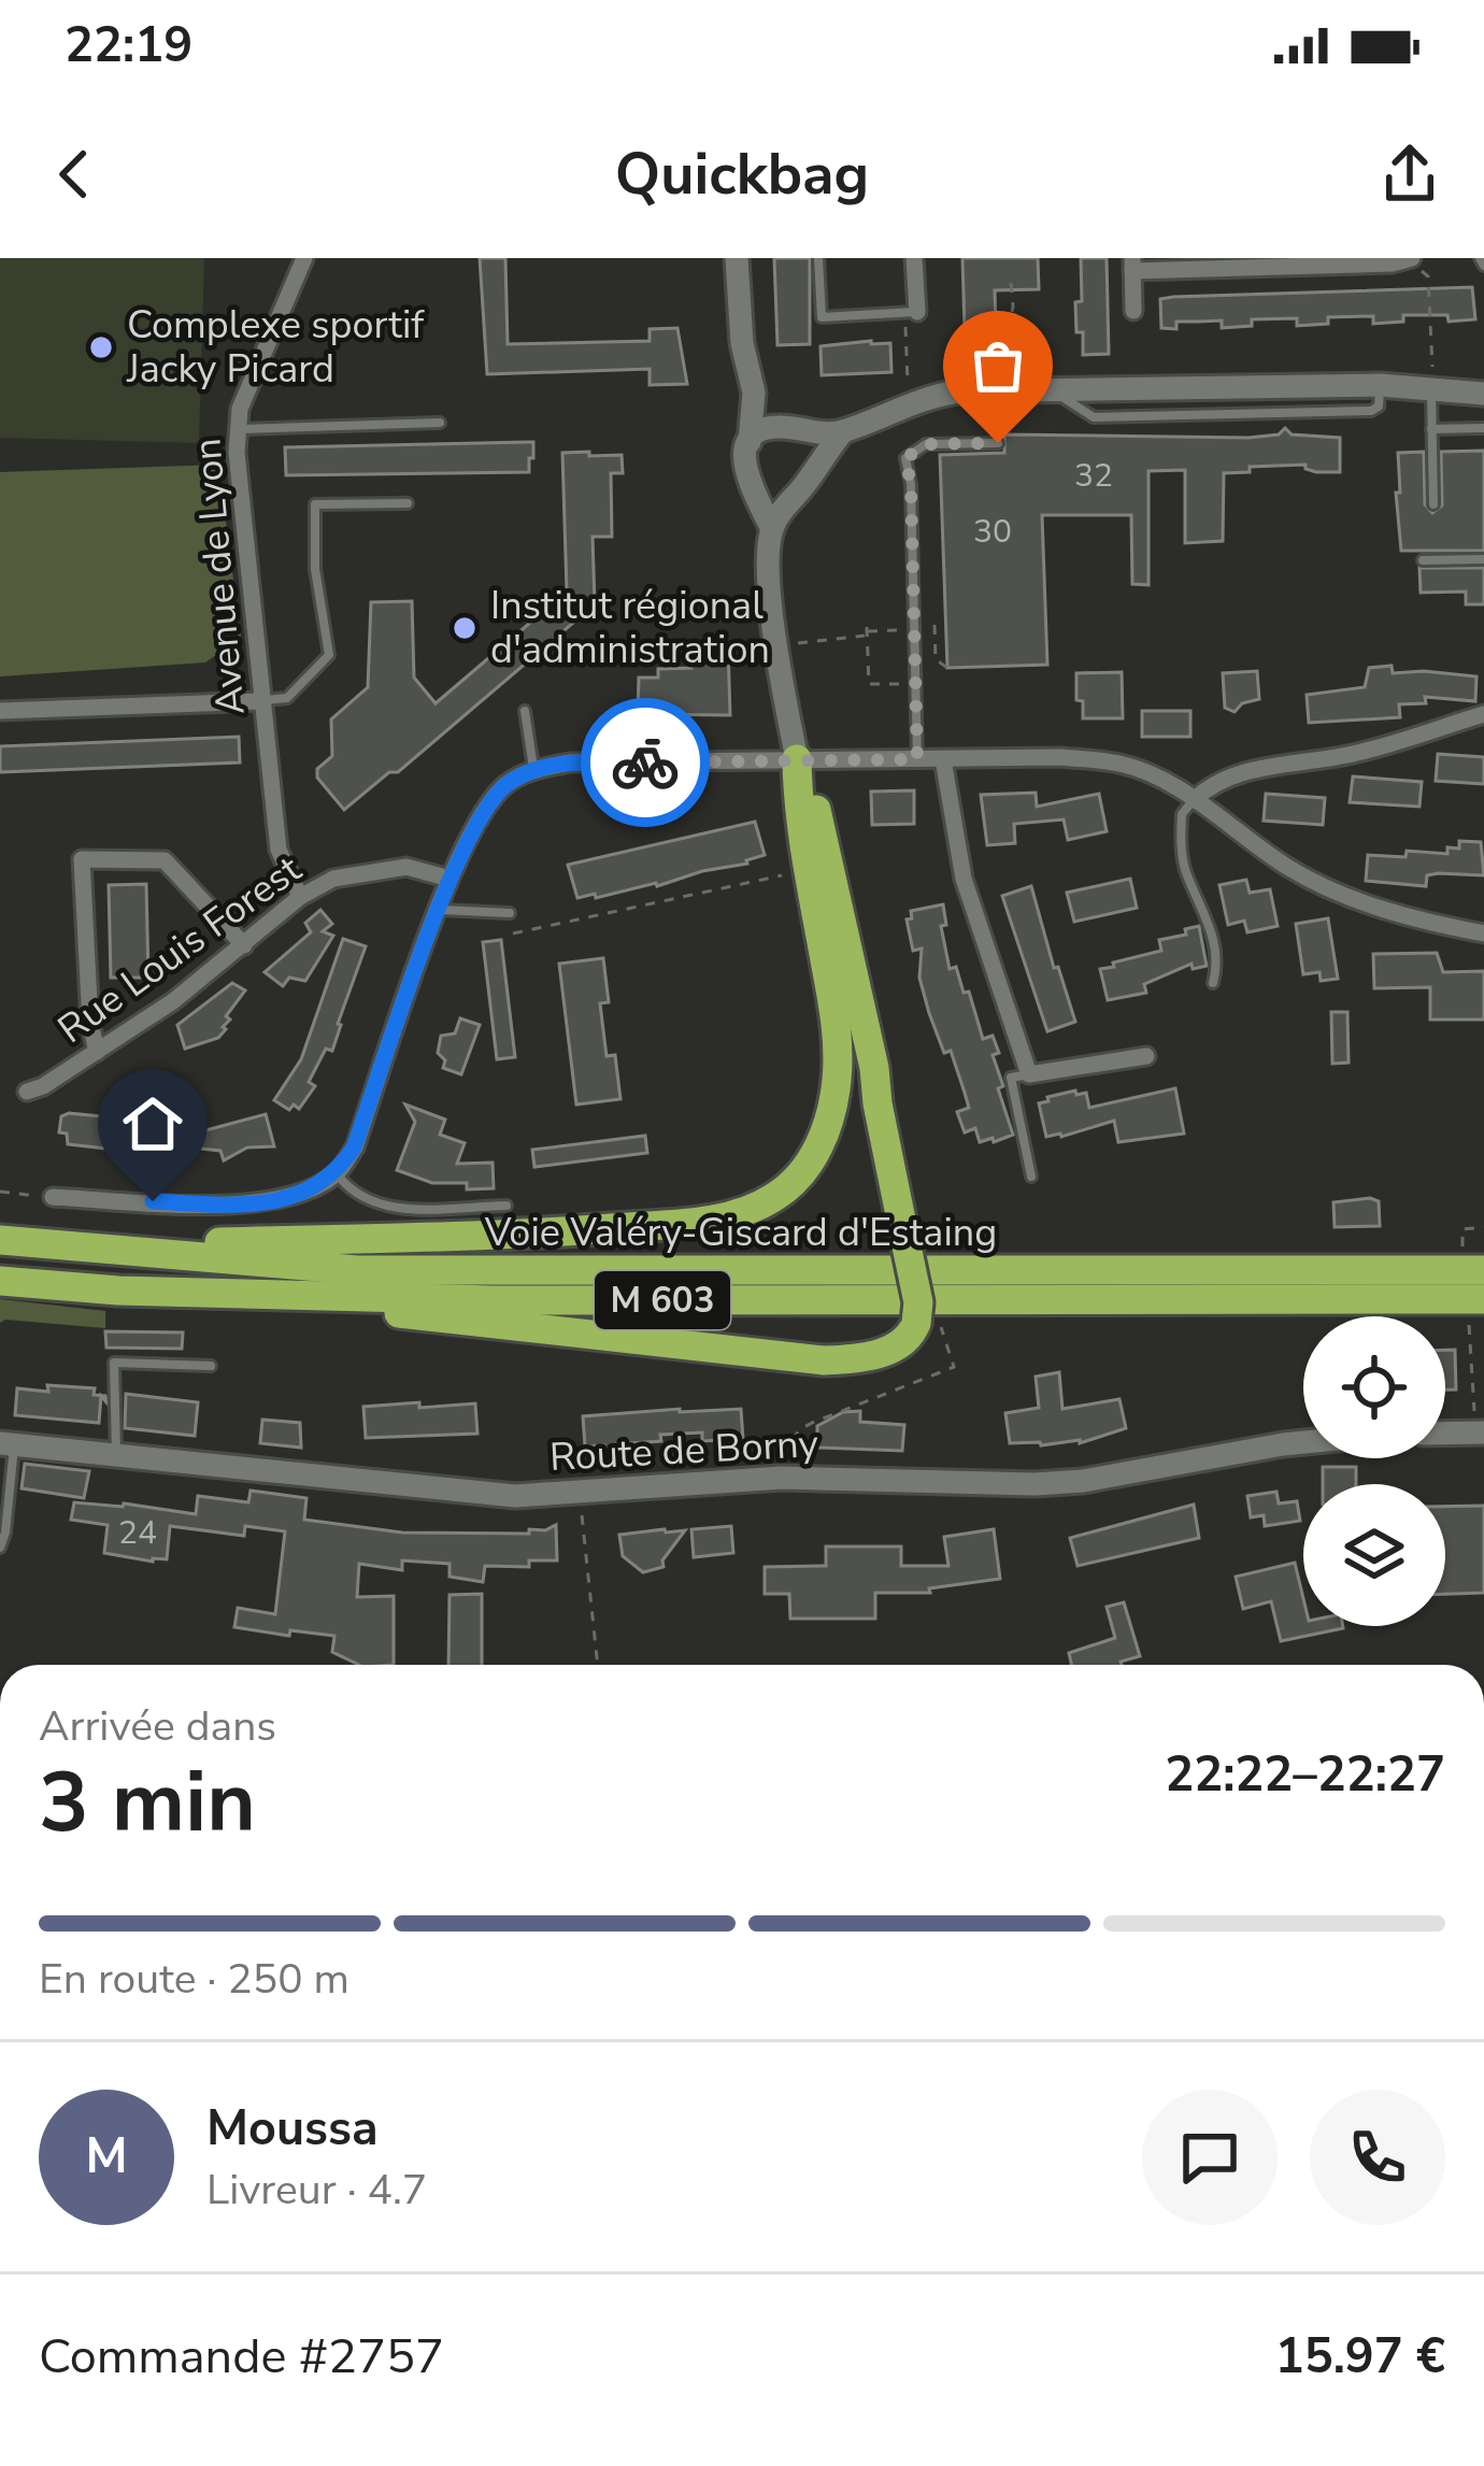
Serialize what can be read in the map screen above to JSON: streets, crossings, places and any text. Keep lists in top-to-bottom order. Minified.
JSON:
{"streets":{"highway":["Voie Valéry-Giscard d'Estaing","M 603"],"street":["Avenue de Lyon","Rue Louis Forest","Route de Borny"]},"crossings":[["Avenue de Lyon","Rue Louis Forest"]],"places":["Complexe sportif Jacky Picard","Institut régional d'administration"],"house_numbers":["32","30","24"],"page":{"status":"22:19","header":"Quickbag","heading":["3 min","Arrivée dans","22:22–22:27"],"panel":["Moussa","Livreur · 4.7","Commande #2757","15.97 €"],"bar":"En route · 250 m","round":"M"}}
